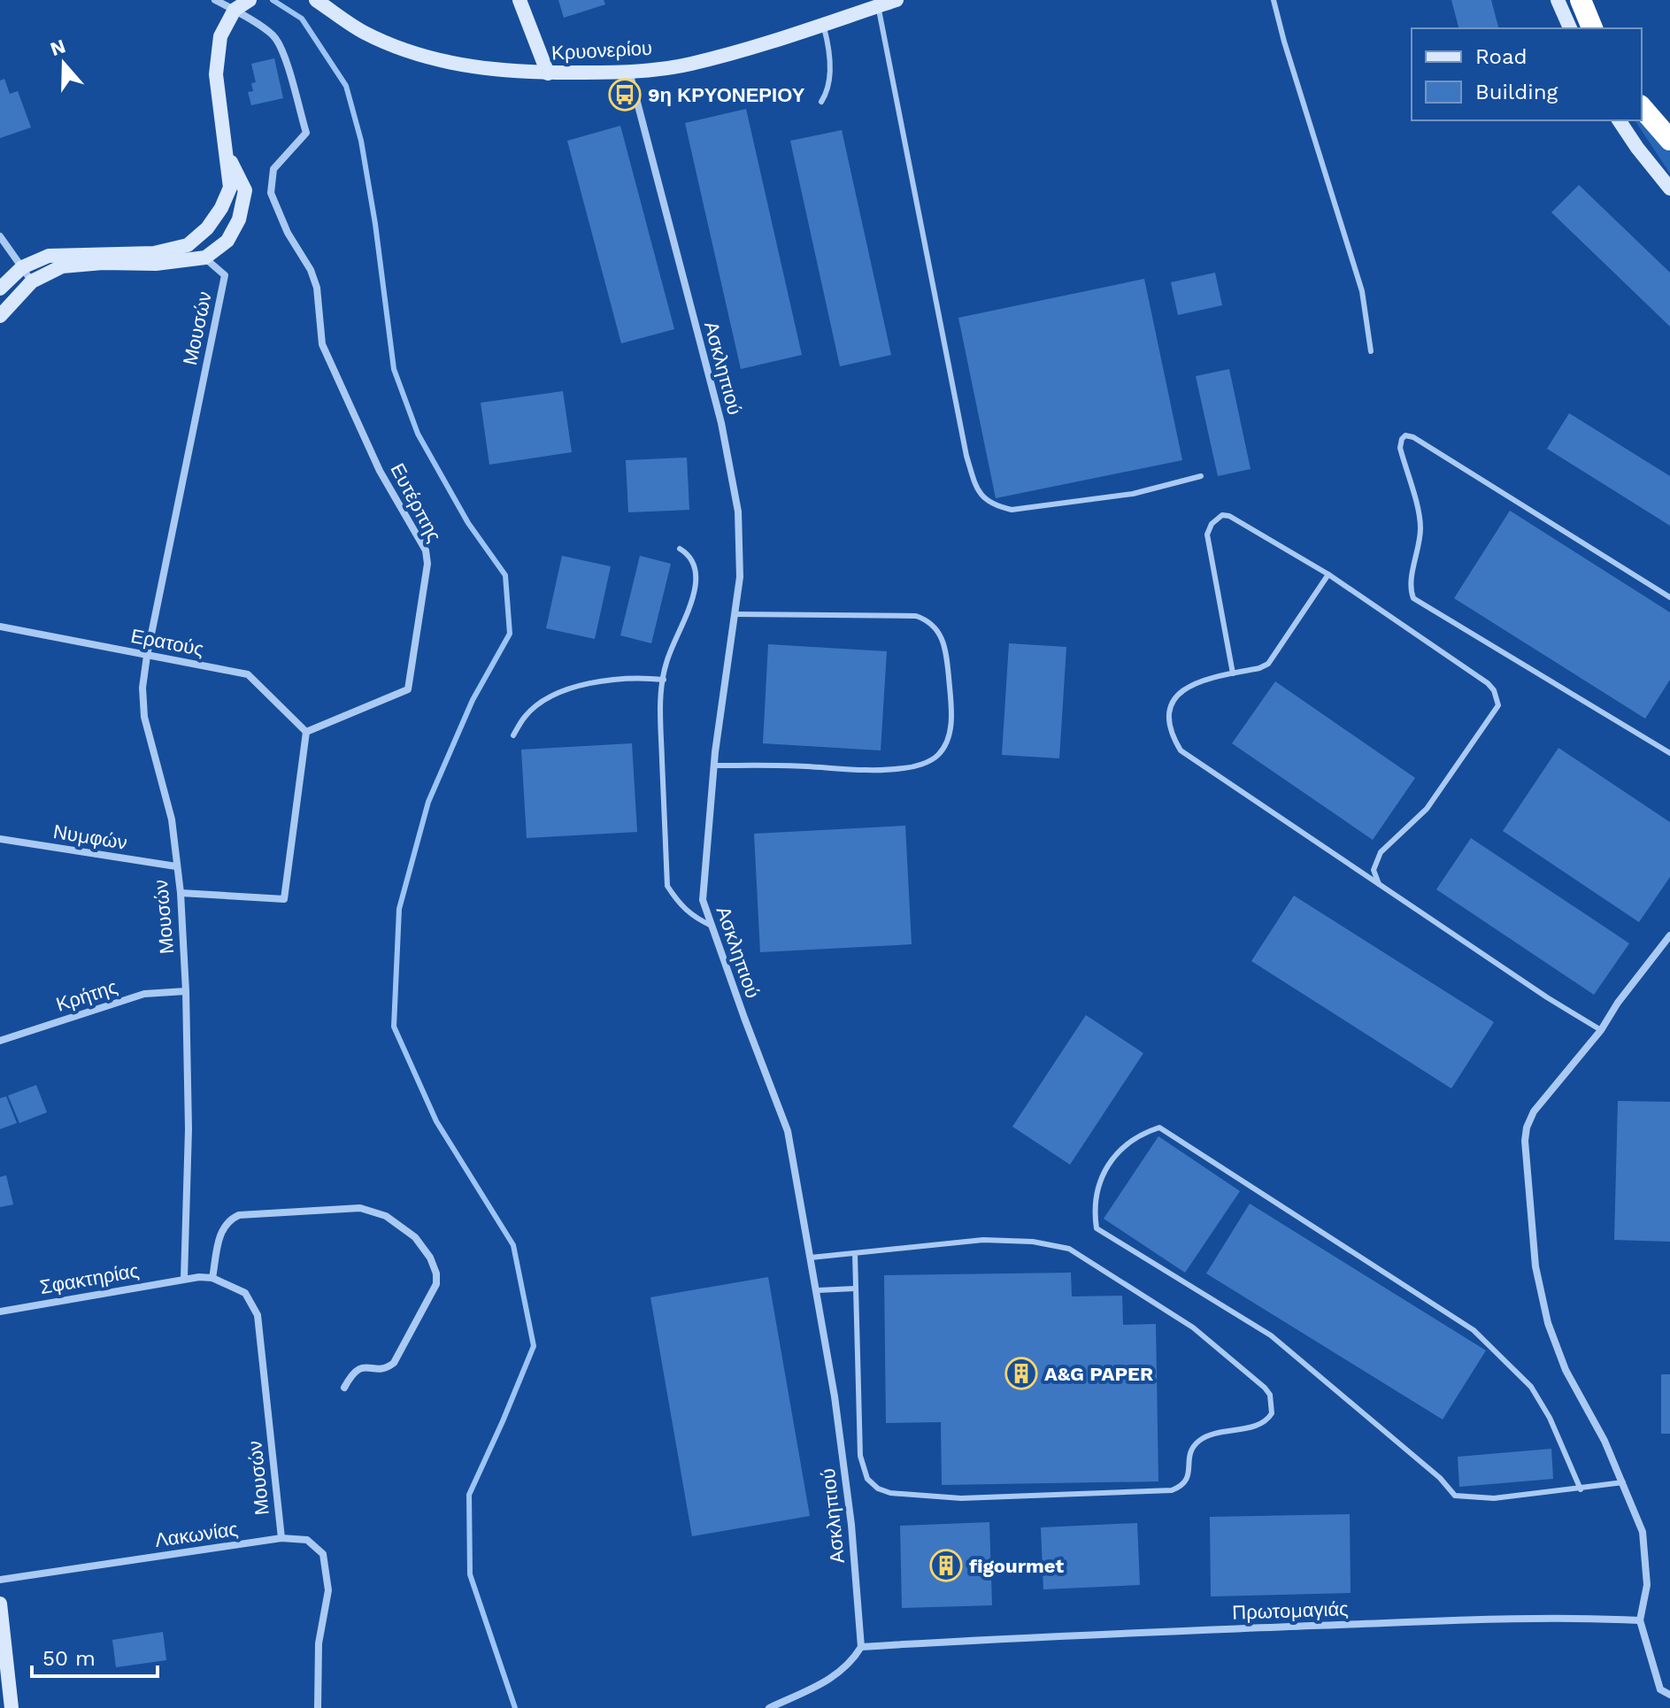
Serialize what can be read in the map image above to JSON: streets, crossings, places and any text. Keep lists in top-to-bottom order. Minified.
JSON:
{"streets":{"main road":["Κρυονερίου"],"street":["Μουσών","Ασκληπιού","Ευτέρπης","Ερατούς","Νυμφών","Κρήτης","Σφακτηρίας","Λακωνίας","Πρωτομαγιάς"]},"crossings":[["Κρυονερίου","Ασκληπιού"],["Μουσών","Ερατούς"],["Μουσών","Νυμφών"],["Μουσών","Κρήτης"],["Μουσών","Σφακτηρίας"],["Μουσών","Λακωνίας"],["Ασκληπιού","Πρωτομαγιάς"],["Ευτέρπης","Ερατούς"]],"places":{"bus stop":["9η ΚΡΥΟΝΕΡΙΟΥ"],"building":["A&G PAPER","figourmet"]},"legend":["Road","Building"],"scale_bar":"50 m","north":"top"}
